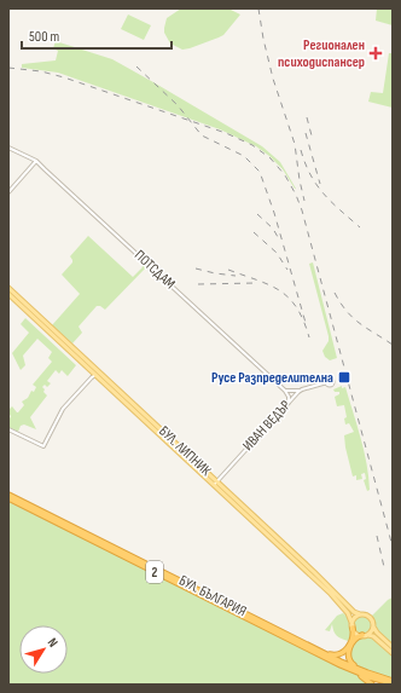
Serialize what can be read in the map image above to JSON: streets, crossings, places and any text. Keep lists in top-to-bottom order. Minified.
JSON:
{"streets":{"highway":["2","БУЛ. БЪЛГАРИЯ"],"main road":["БУЛ. ЛИПНИК"],"street":["ПОТСДАМ","ИВАН ВЕДЪР"]},"crossings":[["ИВАН ВЕДЪР","БУЛ. ЛИПНИК"]],"places":{"health":["Регионален психодиспансер"],"transit":["Русе Разпределителна"]},"scale_bar":"500 m","north":"top right"}
